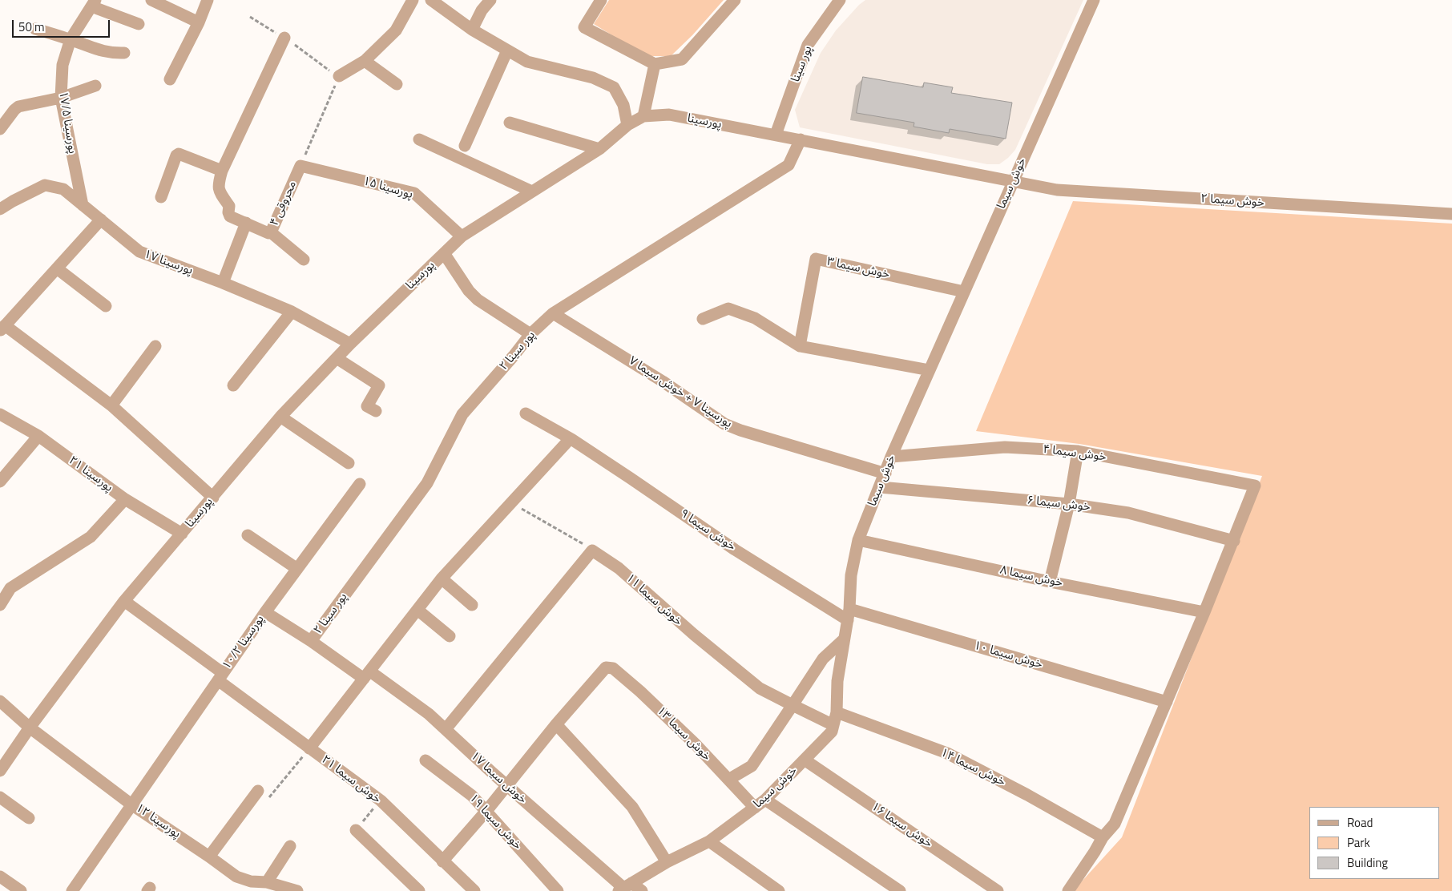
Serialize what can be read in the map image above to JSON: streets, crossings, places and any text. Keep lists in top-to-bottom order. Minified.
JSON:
{"streets":{"street":["پور سینا","پورسینا","پورسینا ۱۷/۵","خوش سیما","پورسینا ۱۵","خوش سیما ۲","محروقی ۴","پورسینا ۱۷","خوش سیما ۳","پور سینا ۲","پورسینا ۷ + خوش سیما ۷","خوش سیما ۴","پورسینا ۲۱","خوش سیما ۶","خوش سیما ۹","خوش سیما ۸","خوش سیما ۱۱","پورسینا ۱۰/۲","خوش سیما ۱۰","خوش سیما ۱۳","خوش سیما ۱۴","خوش سیما ۱۷","خوش سیما ۲۱","پورسینا ۱۲","خوش سیما ۱۹","خوش سیما ۱۶"]},"crossings":[["پور سینا","پورسینا"],["پورسینا","خوش سیما"],["پورسینا","پورسینا ۱۵"],["پورسینا","خوش سیما ۲"],["پورسینا","پورسینا ۱۷"],["پورسینا","پور سینا ۲"],["پورسینا","پورسینا ۲۱"],["پورسینا","خوش سیما ۲۱"],["پورسینا","پورسینا ۱۲"],["پورسینا ۱۷/۵","پورسینا ۱۷"],["خوش سیما","خوش سیما ۲"],["خوش سیما","خوش سیما ۳"],["خوش سیما","پورسینا ۷ + خوش سیما ۷"],["خوش سیما","خوش سیما ۴"],["خوش سیما","خوش سیما ۶"],["خوش سیما","خوش سیما ۹"],["خوش سیما","خوش سیما ۸"],["خوش سیما","خوش سیما ۱۱"],["خوش سیما","خوش سیما ۱۰"],["خوش سیما","خوش سیما ۱۳"],["خوش سیما","خوش سیما ۱۴"],["خوش سیما","خوش سیما ۱۷"],["خوش سیما","خوش سیما ۱۶"],["پورسینا ۱۵","محروقی ۴"],["پور سینا ۲","پورسینا ۷ + خوش سیما ۷"],["پور سینا ۲","خوش سیما ۱۷"],["خوش سیما ۴","خوش سیما ۶"],["خوش سیما ۹","خوش سیما ۱۰"],["پورسینا ۱۰/۲","خوش سیما ۱۷"],["پورسینا ۱۰/۲","خوش سیما ۲۱"],["پورسینا ۱۰/۲","پورسینا ۱۲"]],"legend":["Road","Park","Building"],"scale_bar":"50 m"}
